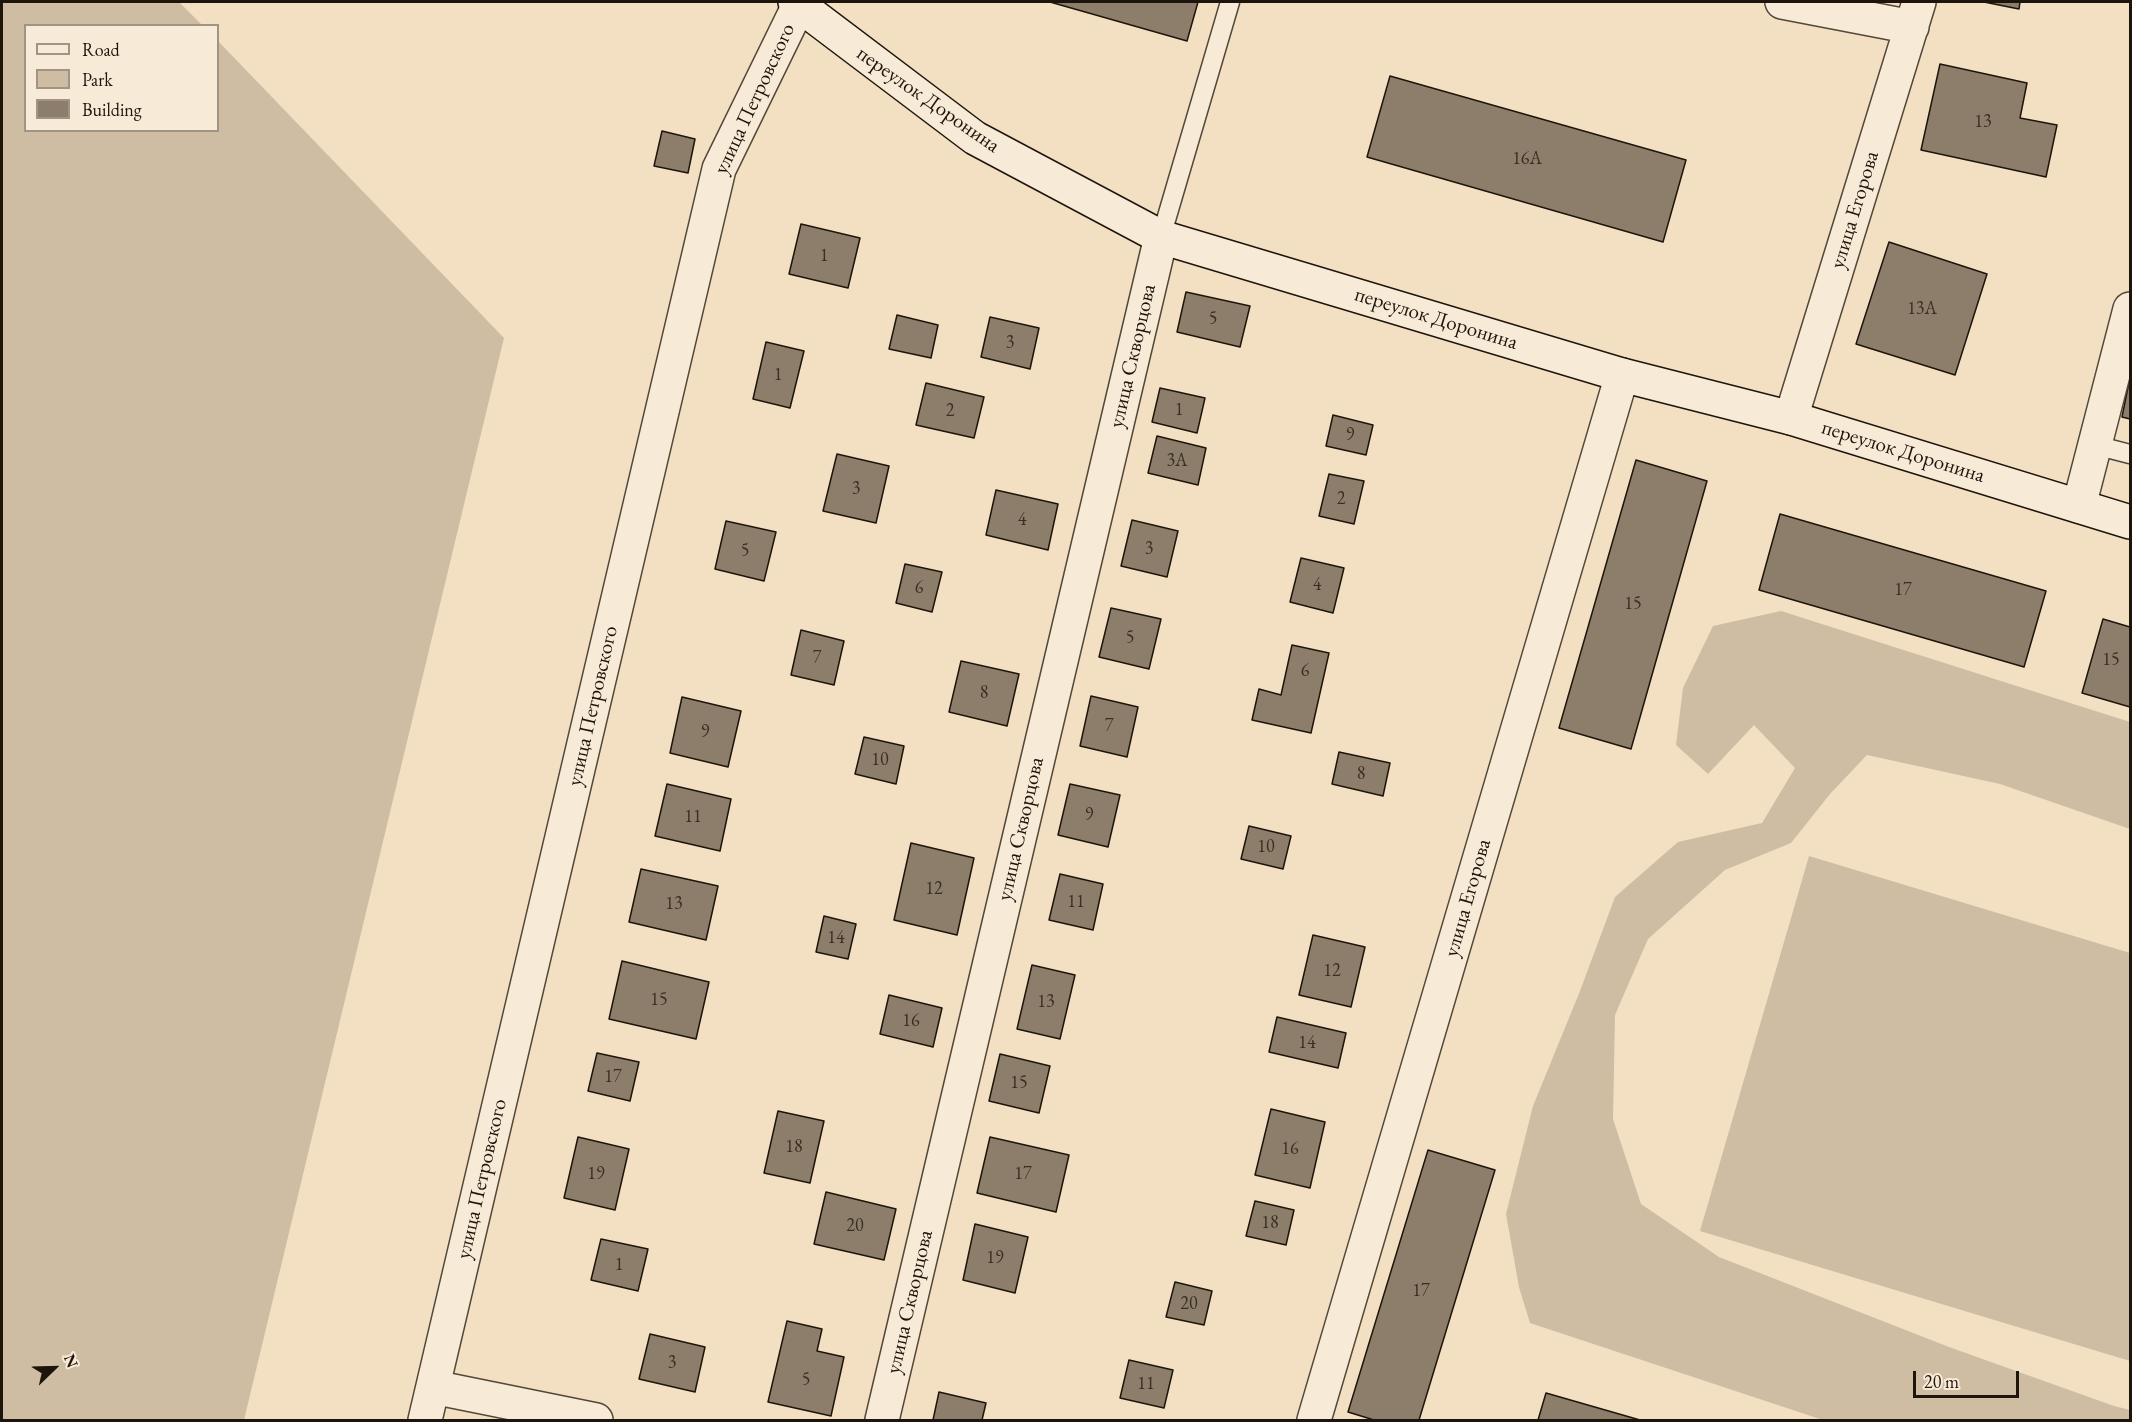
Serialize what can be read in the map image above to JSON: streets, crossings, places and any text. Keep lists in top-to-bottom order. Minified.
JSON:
{"streets":{"street":["улица Петровского","переулок Доронина","улица Егорова","улица Скворцова"]},"crossings":[["улица Петровского","переулок Доронина"],["переулок Доронина","улица Егорова"],["переулок Доронина","улица Скворцова"]],"house_numbers":["13","16А","1","13А","5","3","1","1","2","9","3А","3","2","4","3","5","4","6","17","15","5","7","15","6","8","7","9","10","8","9","11","10","12","11","13","14","12","15","13","16","14","17","15","18","16","19","17","18","20","19","1","17","20","3","5","11"],"legend":["Road","Park","Building"],"scale_bar":"20 m","north":"top right"}
